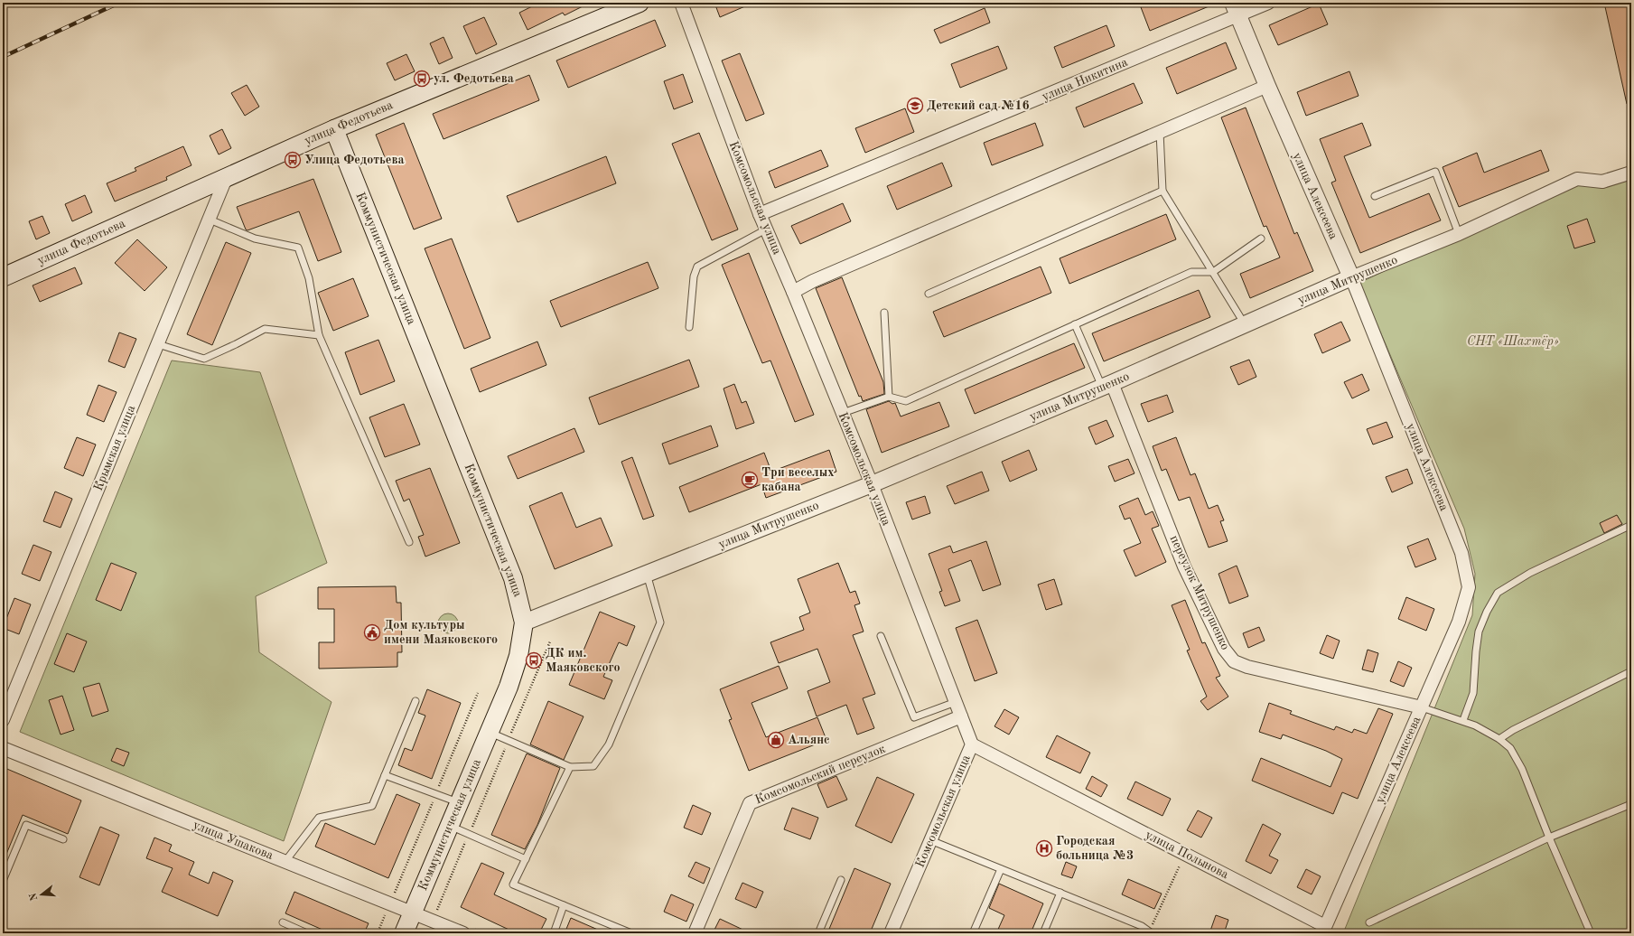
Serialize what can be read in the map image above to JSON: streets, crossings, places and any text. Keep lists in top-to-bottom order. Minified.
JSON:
{"streets":{"main road":["улица Федотьева","Коммунистическая улица"],"street":["улица Никитина","улица Алексеева","Комсомольская улица","улица Митрушенко","Крымская улица","переулок Митрушенко","Комсомольский переулок","улица Ушакова","улица Полынова"]},"crossings":[["улица Никитина","улица Алексеева"],["улица Никитина","Комсомольская улица"],["улица Федотьева","Коммунистическая улица"],["улица Федотьева","Крымская улица"],["улица Алексеева","улица Митрушенко"],["улица Алексеева","переулок Митрушенко"],["улица Алексеева","улица Полынова"],["Комсомольская улица","улица Митрушенко"],["Комсомольская улица","Комсомольский переулок"],["Комсомольская улица","улица Полынова"],["Коммунистическая улица","улица Митрушенко"],["Коммунистическая улица","улица Ушакова"],["улица Митрушенко","переулок Митрушенко"]],"parks":["СНТ «Шахтёр»"],"places":{"bus stop":["ул. Федотьева","Улица Федотьева","ДК им. Маяковского"],"school or university":["Детский сад №16"],"cafe":["Три веселых кабана"],"public building":["Дом культуры имени Маяковского"],"shop":["Альянс"],"hospital":["Городская больница №3"]},"north":"left"}
